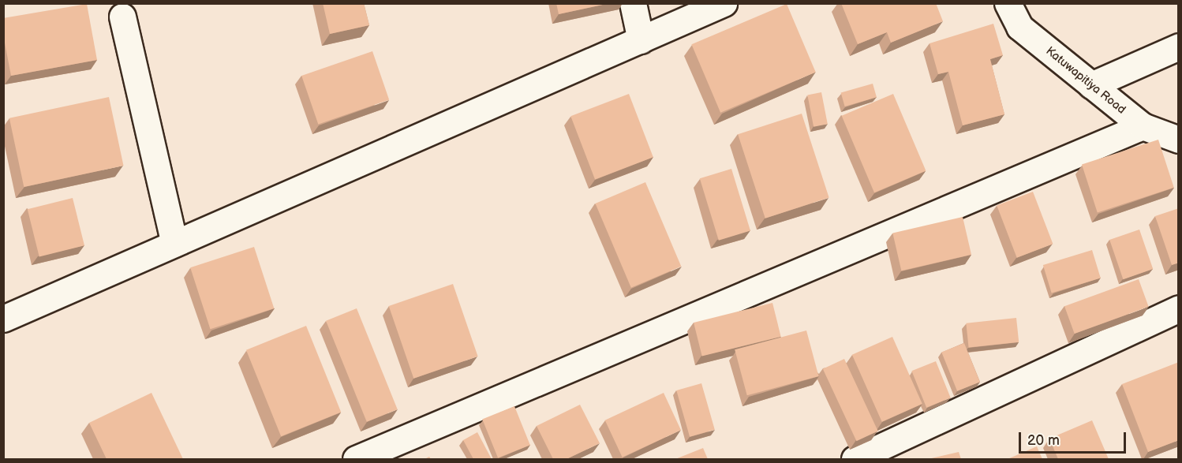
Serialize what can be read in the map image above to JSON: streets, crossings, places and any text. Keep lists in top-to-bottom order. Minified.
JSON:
{"streets":{"street":["Katuwapitiya Road"]},"scale_bar":"20 m"}
